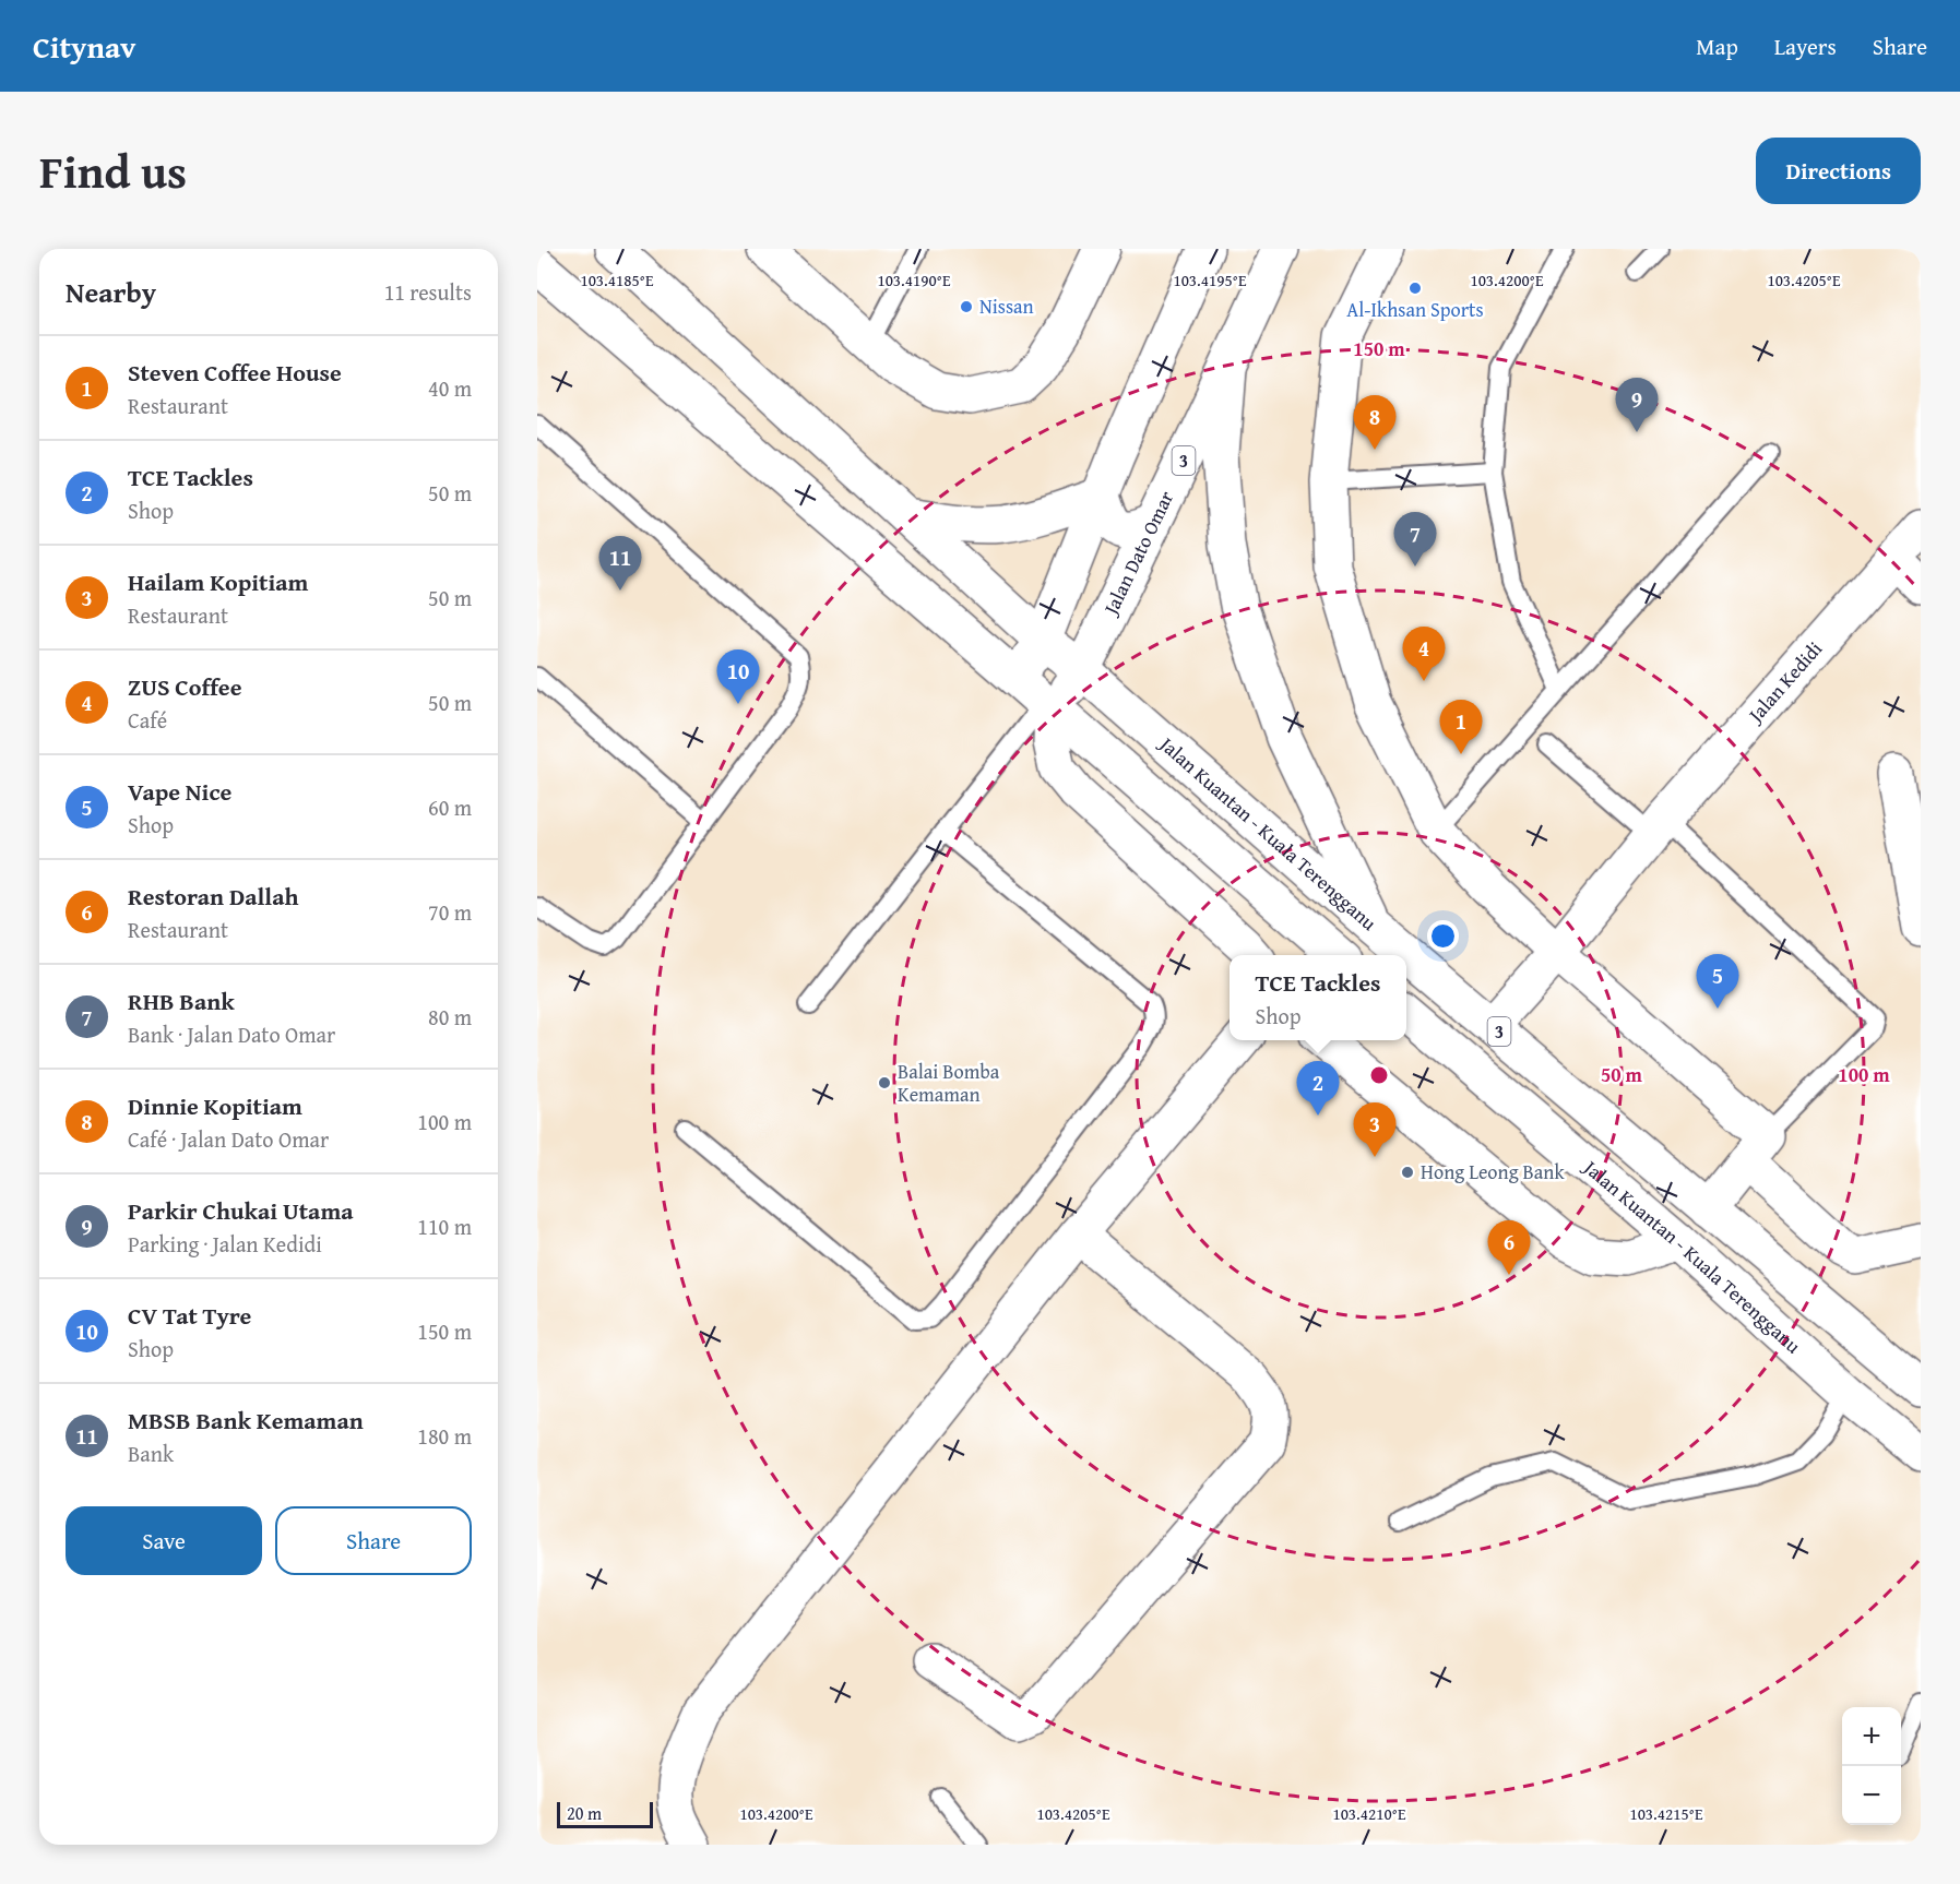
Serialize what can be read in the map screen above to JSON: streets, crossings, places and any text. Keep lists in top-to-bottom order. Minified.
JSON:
{"streets":{"main road":["3","Jalan Dato Omar","Jalan Kedidi","Jalan Kuantan - Kuala Terengganu"]},"crossings":[["Jalan Dato Omar","Jalan Kuantan - Kuala Terengganu"],["Jalan Kedidi","Jalan Kuantan - Kuala Terengganu"]],"places":["Al-Ikhsan Sports","Nissan","Balai Bomba Kemaman","Hong Leong Bank"],"scale_bar":"20 m","page":{"header":"Citynav","nav":["Map","Layers","Share"],"title":"Find us","buttons":["Directions",["Save","Share"]],"heading":["Nearby","11 results"],"list":[{"mark":"1","name":"Steven Coffee House","note":"Restaurant","value":"40 m"},{"mark":"2","name":"TCE Tackles","note":"Shop","value":"50 m"},{"mark":"3","name":"Hailam Kopitiam","note":"Restaurant","value":"50 m"},{"mark":"4","name":"ZUS Coffee","note":"Café","value":"50 m"},{"mark":"5","name":"Vape Nice","note":"Shop","value":"60 m"},{"mark":"6","name":"Restoran Dallah","note":"Restaurant","value":"70 m"},{"mark":"7","name":"RHB Bank","note":"Bank · Jalan Dato Omar","value":"80 m"},{"mark":"8","name":"Dinnie Kopitiam","note":"Café · Jalan Dato Omar","value":"100 m"},{"mark":"9","name":"Parkir Chukai Utama","note":"Parking · Jalan Kedidi","value":"110 m"},{"mark":"10","name":"CV Tat Tyre","note":"Shop","value":"150 m"},{"mark":"11","name":"MBSB Bank Kemaman","note":"Bank","value":"180 m"}],"pins":["9","8","7","11","4","10","1","5","2","3","6"],"popup":["TCE Tackles","Shop"],"map_buttons":["+","−"],"scale":"20 m"},"coordinates":["103.4185°E","103.4190°E","103.4195°E","103.4200°E","103.4205°E","103.4215°E","103.4210°E"],"rings":["150 m","50 m","100 m"]}
